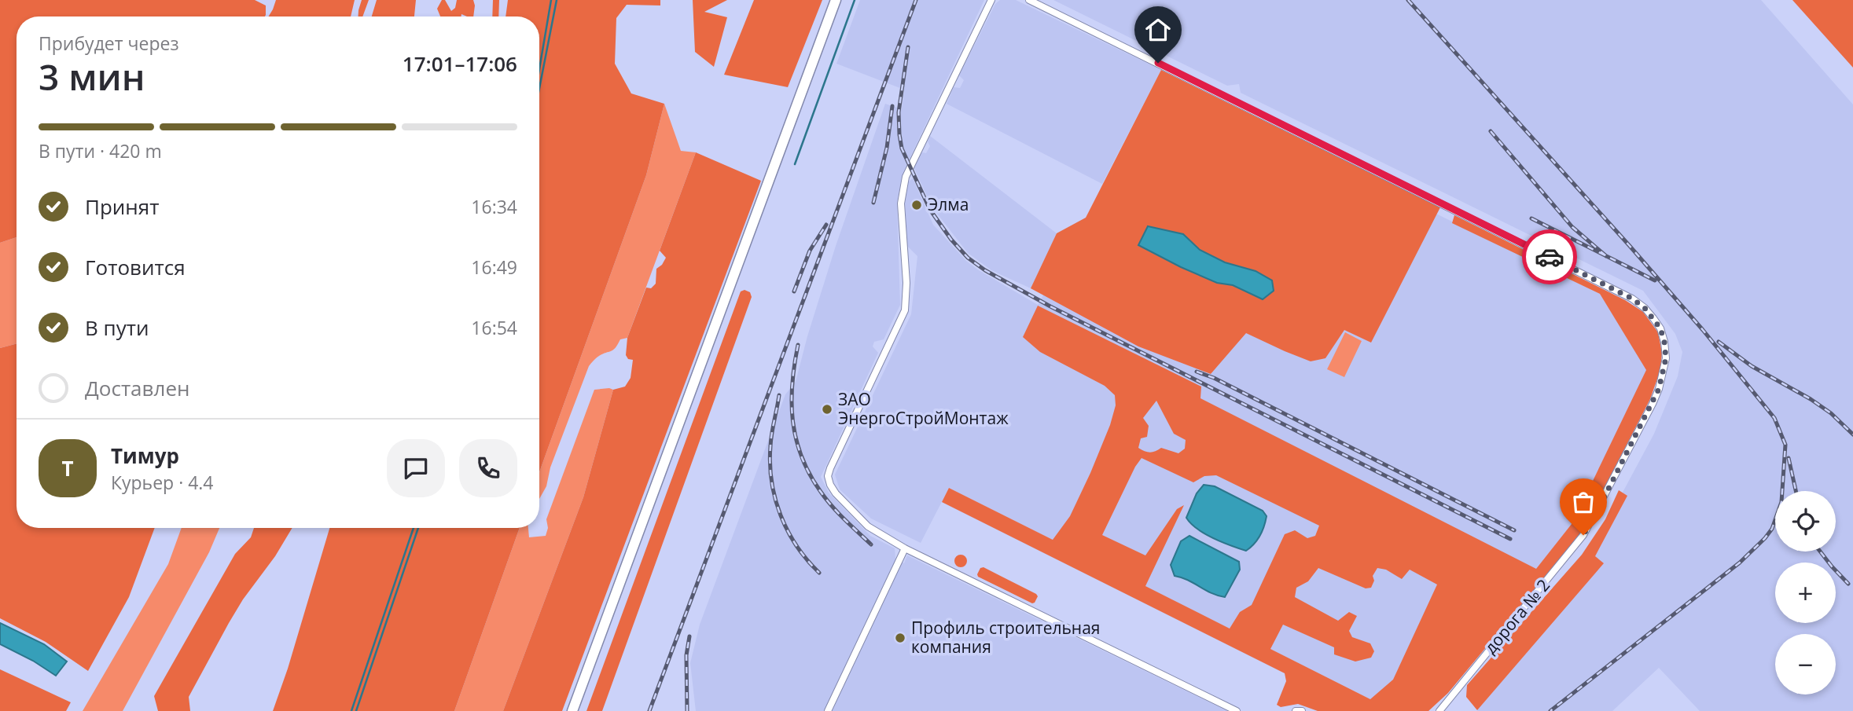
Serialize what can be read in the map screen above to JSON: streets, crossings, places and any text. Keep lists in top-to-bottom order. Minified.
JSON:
{"streets":{"street":["дорога № 2"]},"places":["Элма","ЗАО ЭнергоСтройМонтаж","Профиль строительная компания"],"page":{"heading":["3 мин","Прибудет через","17:01–17:06"],"panel":["Тимур","Курьер · 4.4"],"bar":"В пути · 420 m","list":[["Принят","16:34"],["Готовится","16:49"],["В пути","16:54"],"Доставлен"],"round":"Т","map_buttons":["+","−"]}}
